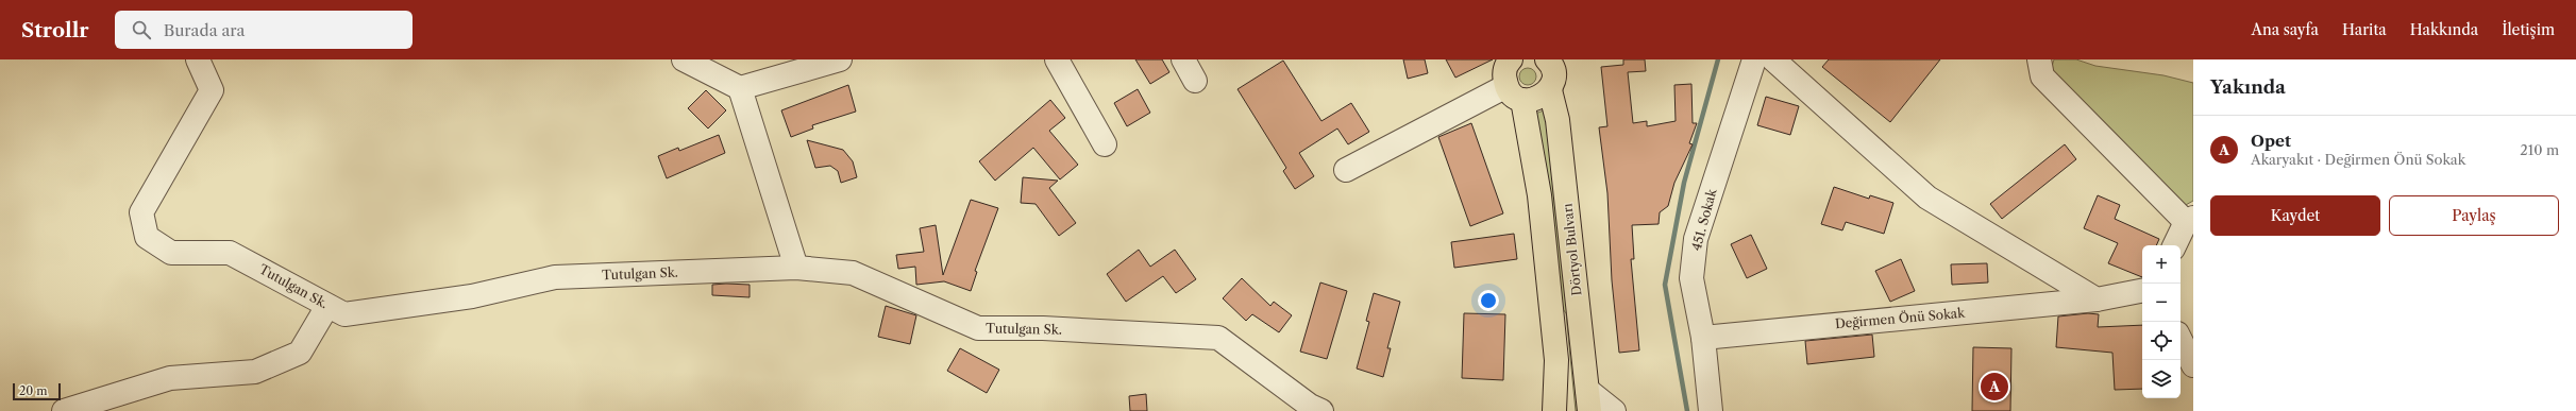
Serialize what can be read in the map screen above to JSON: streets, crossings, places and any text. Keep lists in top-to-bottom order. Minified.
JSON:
{"streets":{"main road":["Dörtyol Bulvarı"],"street":["451. Sokak","Tutulgan Sk.","Değirmen Önü Sokak"]},"crossings":[["451. Sokak","Değirmen Önü Sokak"]],"scale_bar":"20 m","page":{"header":"Strollr","search":"Burada ara","nav":["Ana sayfa","Harita","Hakkında","İletişim"],"heading":"Yakında","list":[{"mark":"A","name":"Opet","note":"Akaryakıt · Değirmen Önü Sokak","value":"210 m"}],"buttons":["Kaydet","Paylaş"],"map_buttons":["+","−"],"pins":"A","scale":"20 m"}}
